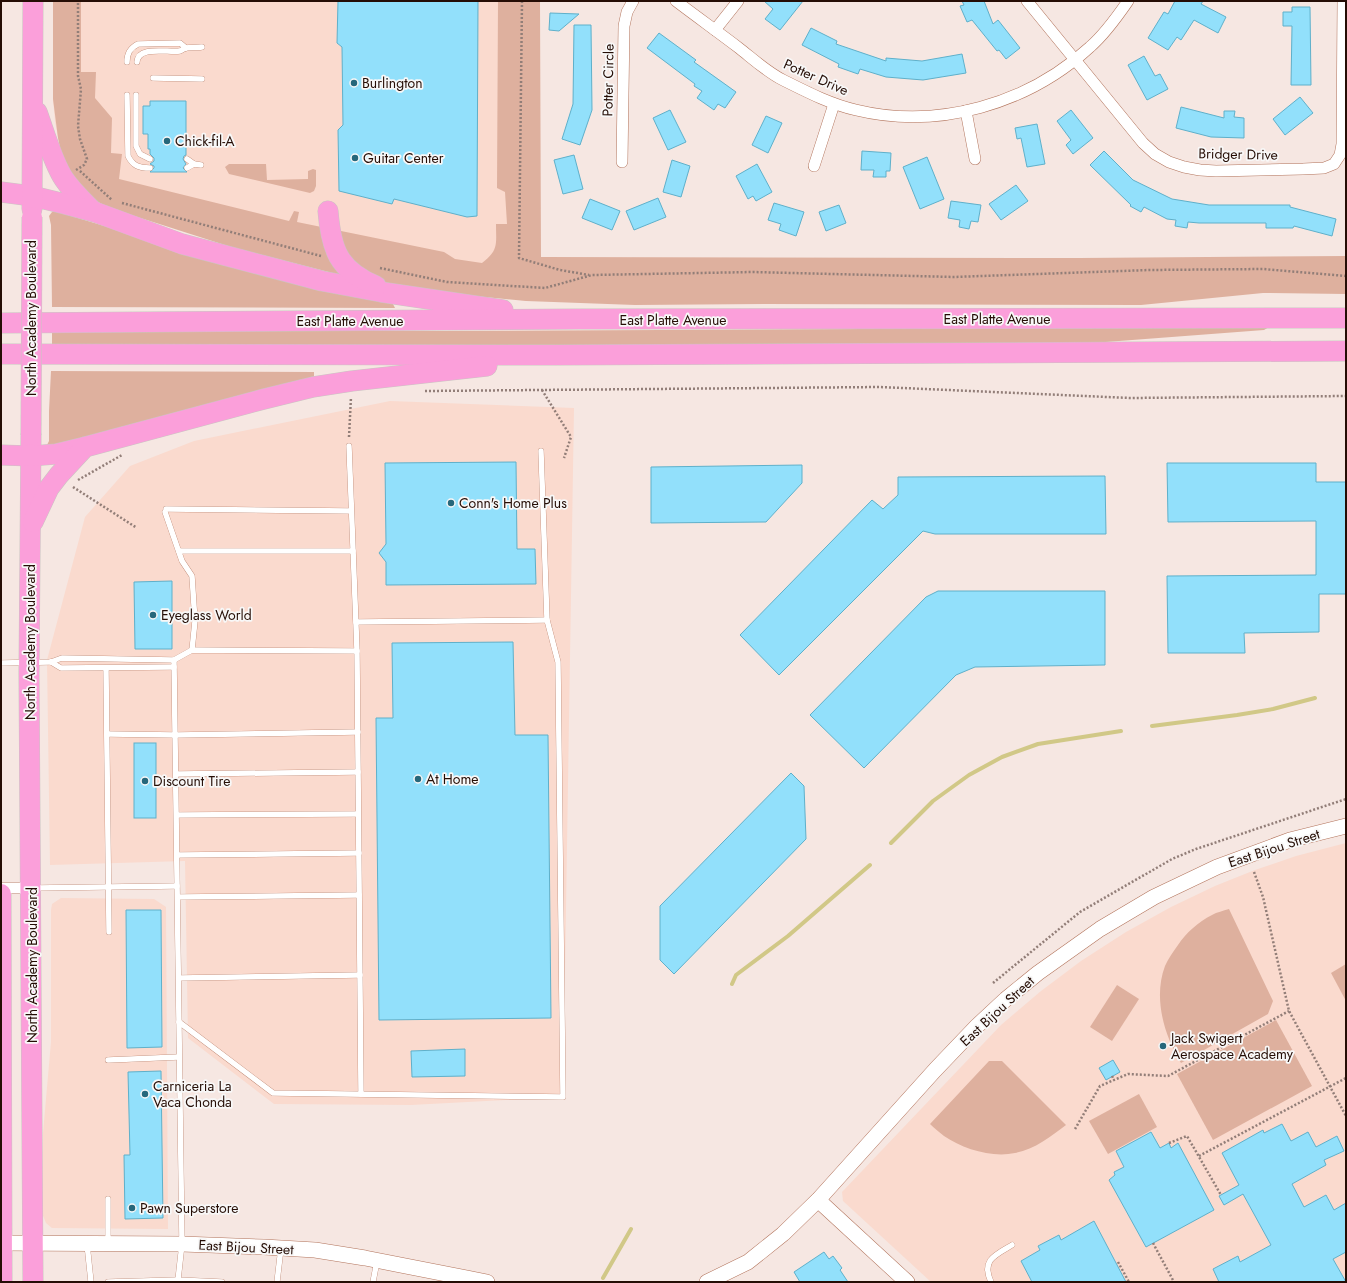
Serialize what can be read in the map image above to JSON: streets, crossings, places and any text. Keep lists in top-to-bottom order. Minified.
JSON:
{"streets":{"highway":["North Academy Boulevard","East Platte Avenue"],"street":["Potter Drive","Potter Circle","Bridger Drive","East Bijou Street"]},"crossings":[["Potter Drive","Bridger Drive"],["North Academy Boulevard","East Bijou Street"]],"places":["Burlington","Chick-fil-A","Guitar Center","Conn's Home Plus","Eyeglass World","At Home","Discount Tire","Jack Swigert Aerospace Academy","Carniceria La Vaca Chonda","Pawn Superstore"]}
